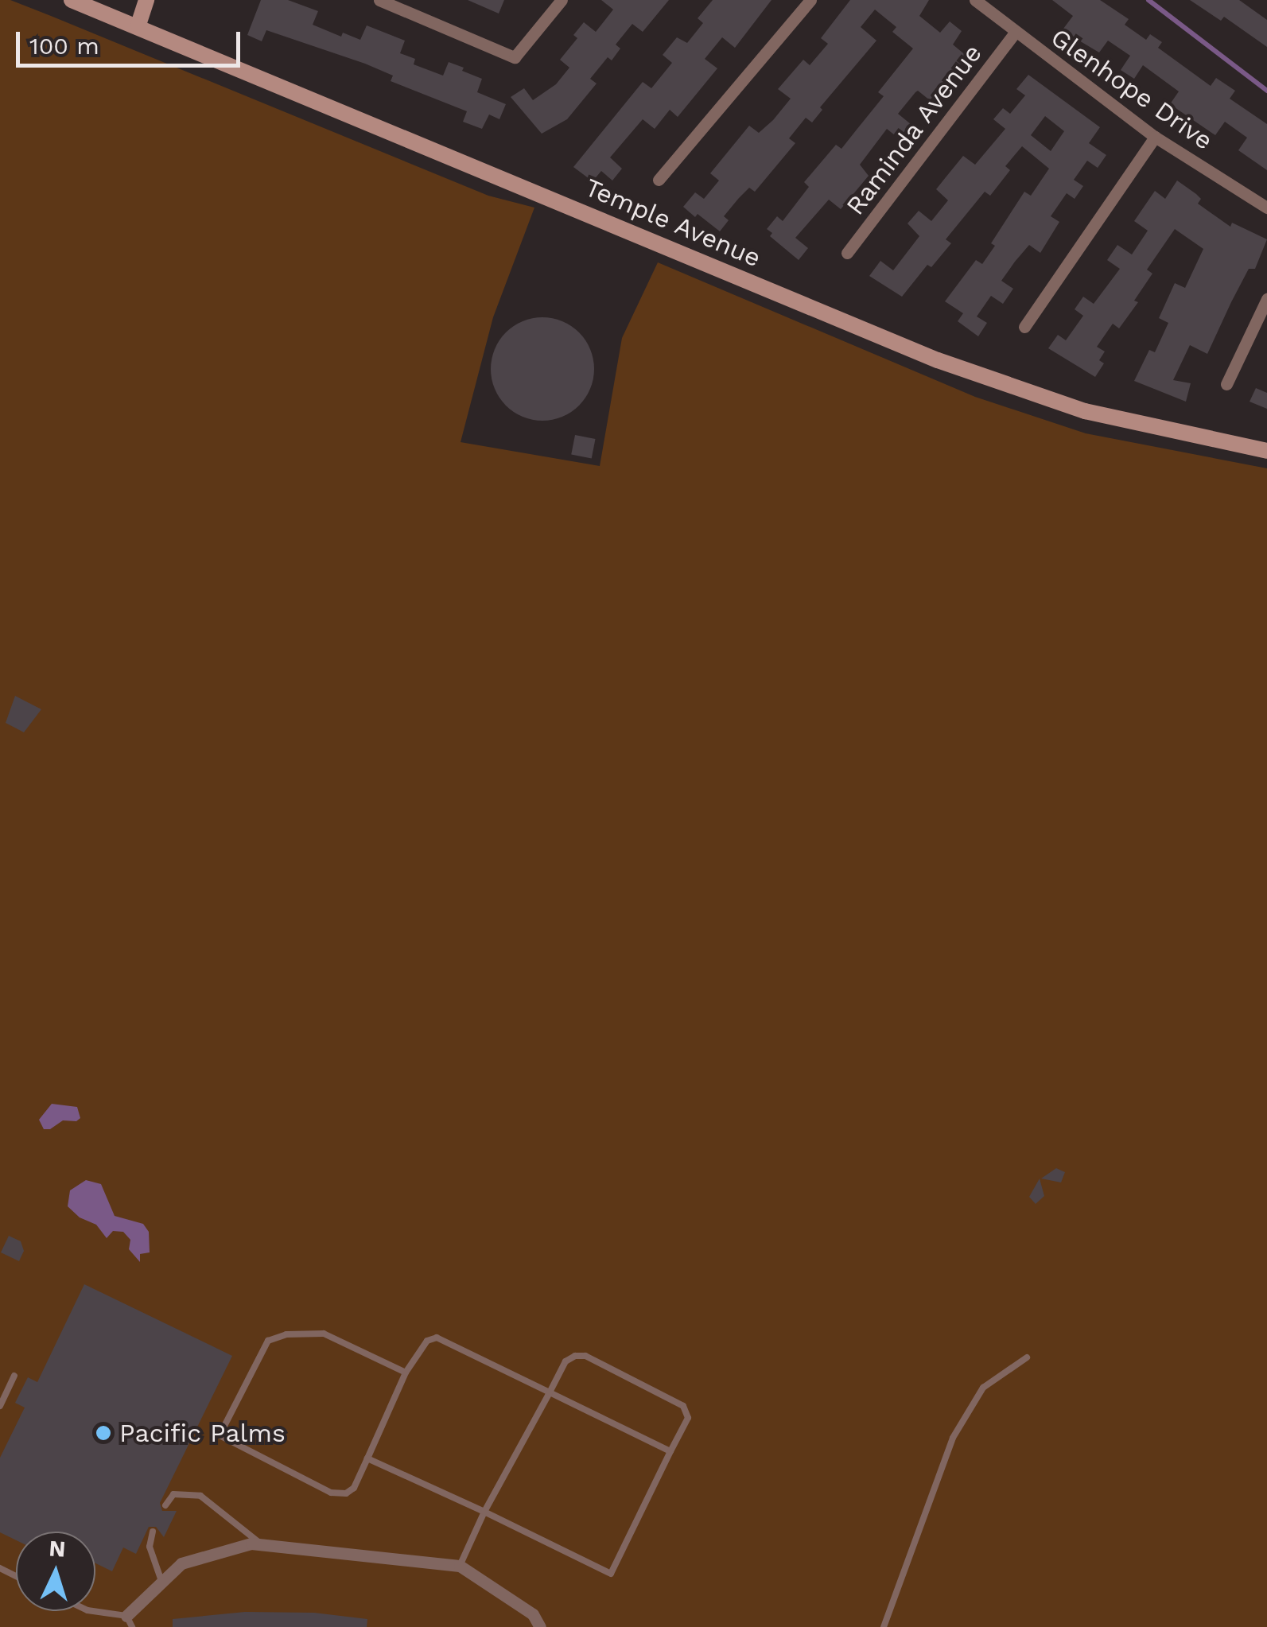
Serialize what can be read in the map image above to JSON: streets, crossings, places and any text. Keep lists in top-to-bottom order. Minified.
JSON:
{"streets":{"main road":["Temple Avenue"],"street":["Glenhope Drive","Raminda Avenue"]},"crossings":[["Glenhope Drive","Raminda Avenue"]],"places":["Pacific Palms"],"scale_bar":"100 m","north":"top"}
